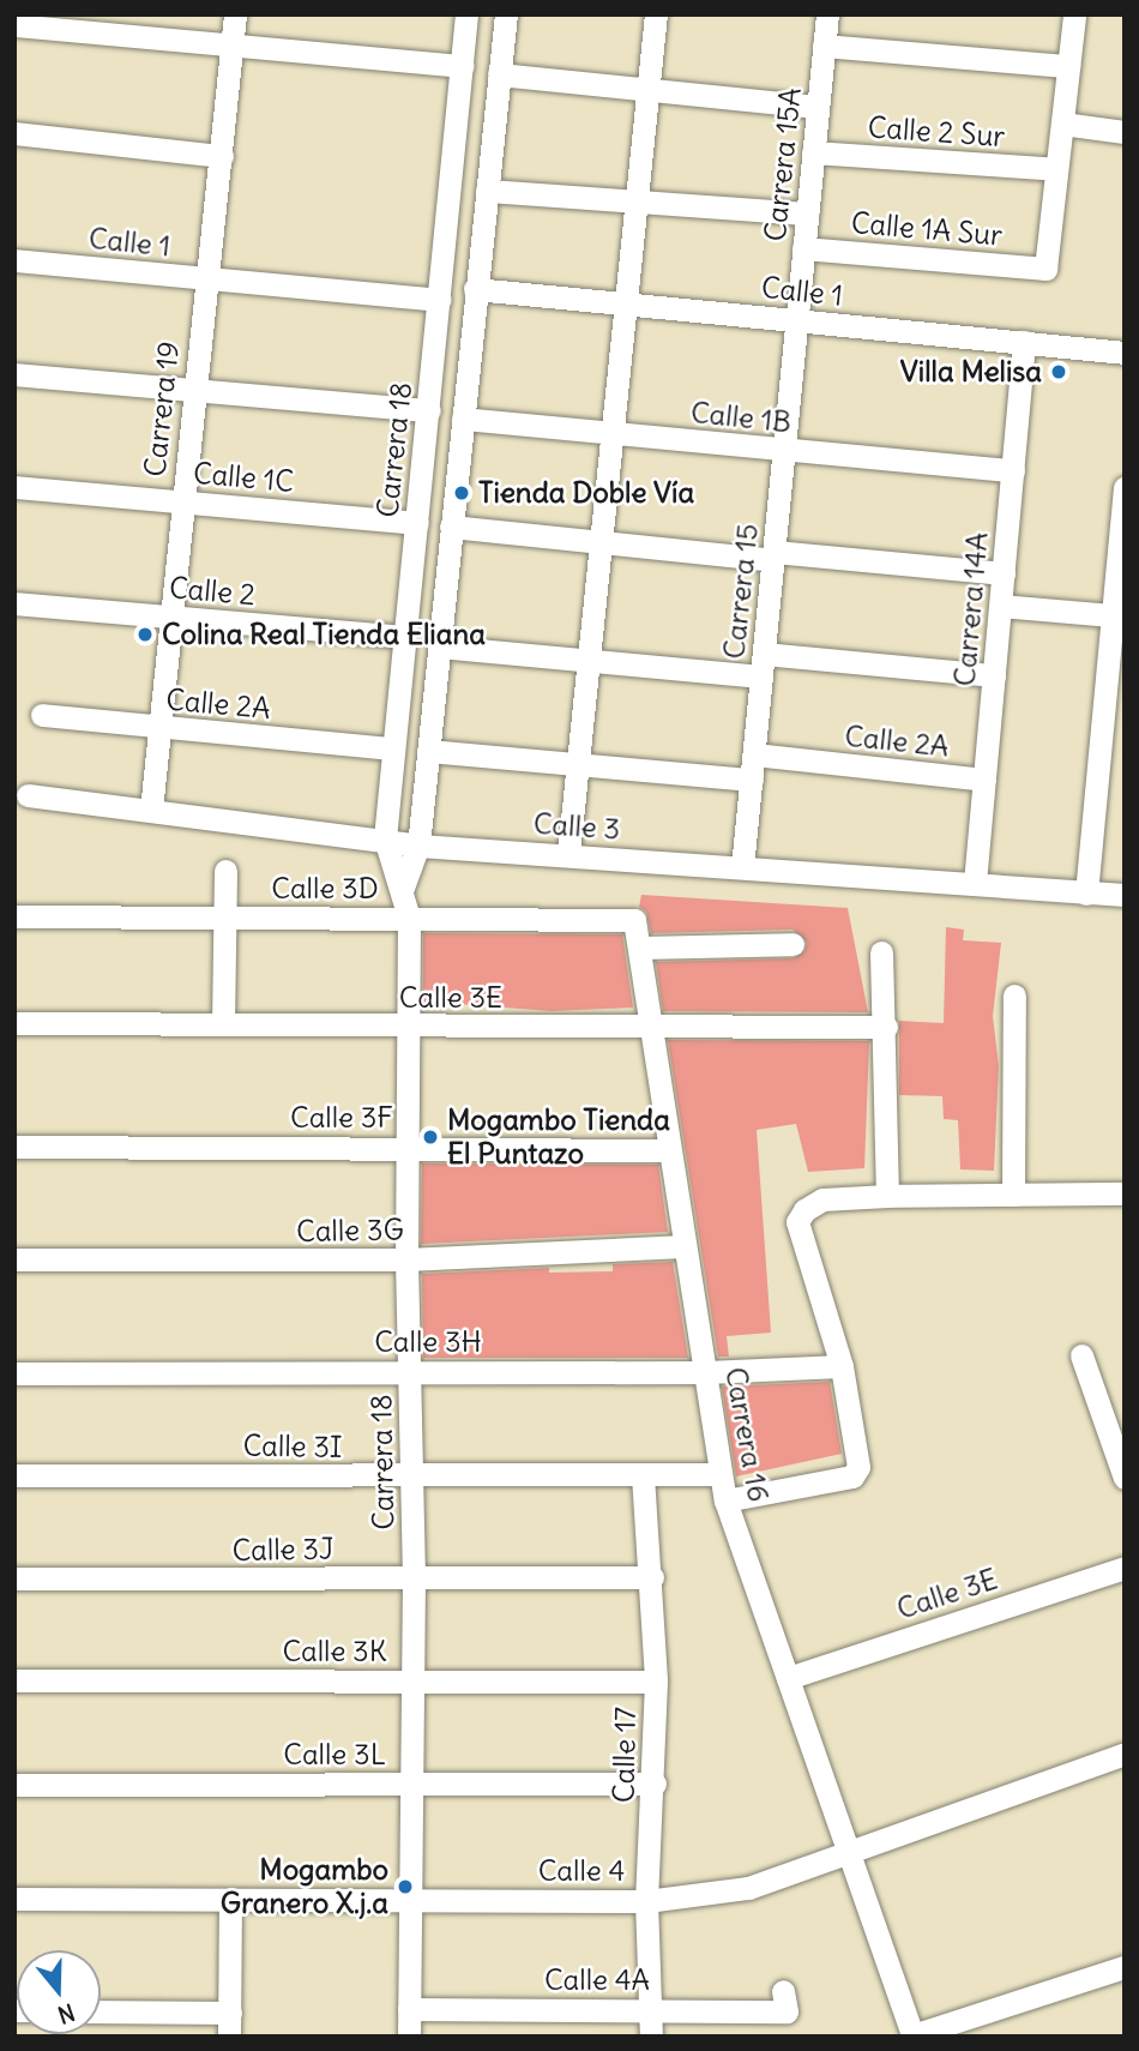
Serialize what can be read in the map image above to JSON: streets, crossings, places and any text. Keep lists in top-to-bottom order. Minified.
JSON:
{"streets":{"street":["Calle 2 Sur","Carrera 15A","Calle 1A Sur","Calle 1","Carrera 19","Calle 1B","Carrera 18","Calle 1C","Calle 2","Carrera 15","Carrera 14A","Calle 2A","Calle 3","Calle 3D","Calle 3E","Calle 3F","Calle 3G","Calle 3H","Carrera 16","Calle 3I","Calle 3J","Calle 3K","Calle 3L","Calle 17","Calle 4","Calle 4A"]},"crossings":[["Calle 2 Sur","Carrera 15A"],["Calle 2 Sur","Calle 1A Sur"],["Carrera 15A","Calle 1A Sur"],["Carrera 15A","Calle 1"],["Carrera 15A","Carrera 15"],["Calle 1","Carrera 19"],["Calle 1","Carrera 18"],["Calle 1","Carrera 15"],["Calle 1","Carrera 14A"],["Carrera 19","Calle 1C"],["Carrera 19","Calle 2"],["Carrera 19","Calle 2A"],["Carrera 19","Calle 3"],["Calle 1B","Carrera 15"],["Calle 1B","Carrera 14A"],["Carrera 18","Calle 1C"],["Carrera 18","Calle 2"],["Carrera 18","Calle 2A"],["Carrera 18","Calle 3"],["Carrera 18","Calle 3D"],["Carrera 18","Calle 3E"],["Carrera 18","Calle 3F"],["Carrera 18","Calle 3G"],["Carrera 18","Calle 3H"],["Carrera 18","Calle 3I"],["Carrera 18","Calle 3J"],["Carrera 18","Calle 3K"],["Carrera 18","Calle 3L"],["Carrera 18","Calle 4"],["Carrera 18","Calle 4A"],["Carrera 15","Calle 2A"],["Carrera 15","Calle 3"],["Carrera 14A","Calle 2A"],["Carrera 14A","Calle 3"],["Calle 3D","Carrera 16"],["Calle 3E","Carrera 16"],["Calle 3F","Carrera 16"],["Calle 3G","Carrera 16"],["Calle 3H","Carrera 16"],["Carrera 16","Calle 3I"],["Carrera 16","Calle 4"],["Calle 3I","Calle 17"],["Calle 3J","Calle 17"],["Calle 3K","Calle 17"],["Calle 3L","Calle 17"],["Calle 17","Calle 4"],["Calle 17","Calle 4A"]],"places":["Villa Melisa","Tienda Doble Vía","Colina Real Tienda Eliana","Mogambo Tienda El Puntazo","Mogambo Granero X.j.a"],"north":"bottom"}
